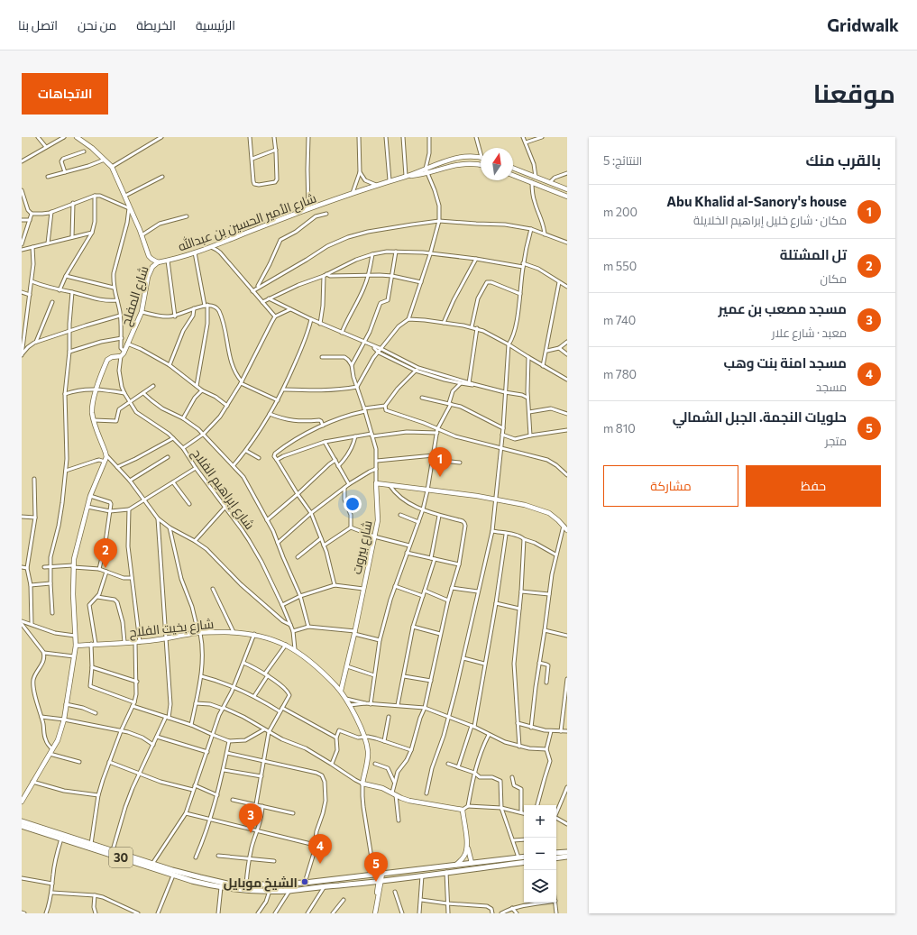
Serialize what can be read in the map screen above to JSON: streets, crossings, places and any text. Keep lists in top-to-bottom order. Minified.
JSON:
{"streets":{"main road":["30"],"street":["شارع الأمير الحسين بن عبدالله","شارع المفلح","شارع إبراهيم الفلاح","شارع بيروت","شارع بخيت الفلاح"]},"crossings":[["شارع الأمير الحسين بن عبدالله","شارع المفلح"],["شارع المفلح","شارع إبراهيم الفلاح"],["شارع إبراهيم الفلاح","شارع بخيت الفلاح"],["شارع بيروت","شارع بخيت الفلاح"],["شارع بخيت الفلاح","30"]],"places":["الشيخ موبايل"],"north":"top","page":{"header":"Gridwalk","nav":["الرئيسية","الخريطة","من نحن","اتصل بنا"],"title":"موقعنا","buttons":["الاتجاهات",["حفظ","مشاركة"]],"heading":["بالقرب منك","النتائج: 5"],"list":[{"mark":"1","name":"Abu Khalid al-Sanory's house","note":"مكان · شارع خليل إبراهيم الخلايلة","value":"200 m"},{"mark":"2","name":"تل المشتلة","note":"مكان","value":"550 m"},{"mark":"3","name":"مسجد مصعب بن عمير","note":"معبد · شارع علار","value":"740 m"},{"mark":"4","name":"مسجد امنة بنت وهب","note":"مسجد","value":"780 m"},{"mark":"5","name":"حلويات النجمة. الجبل الشمالي","note":"متجر","value":"810 m"}],"pins":["1","2","3","4","5"],"map_buttons":["+","−"]}}
